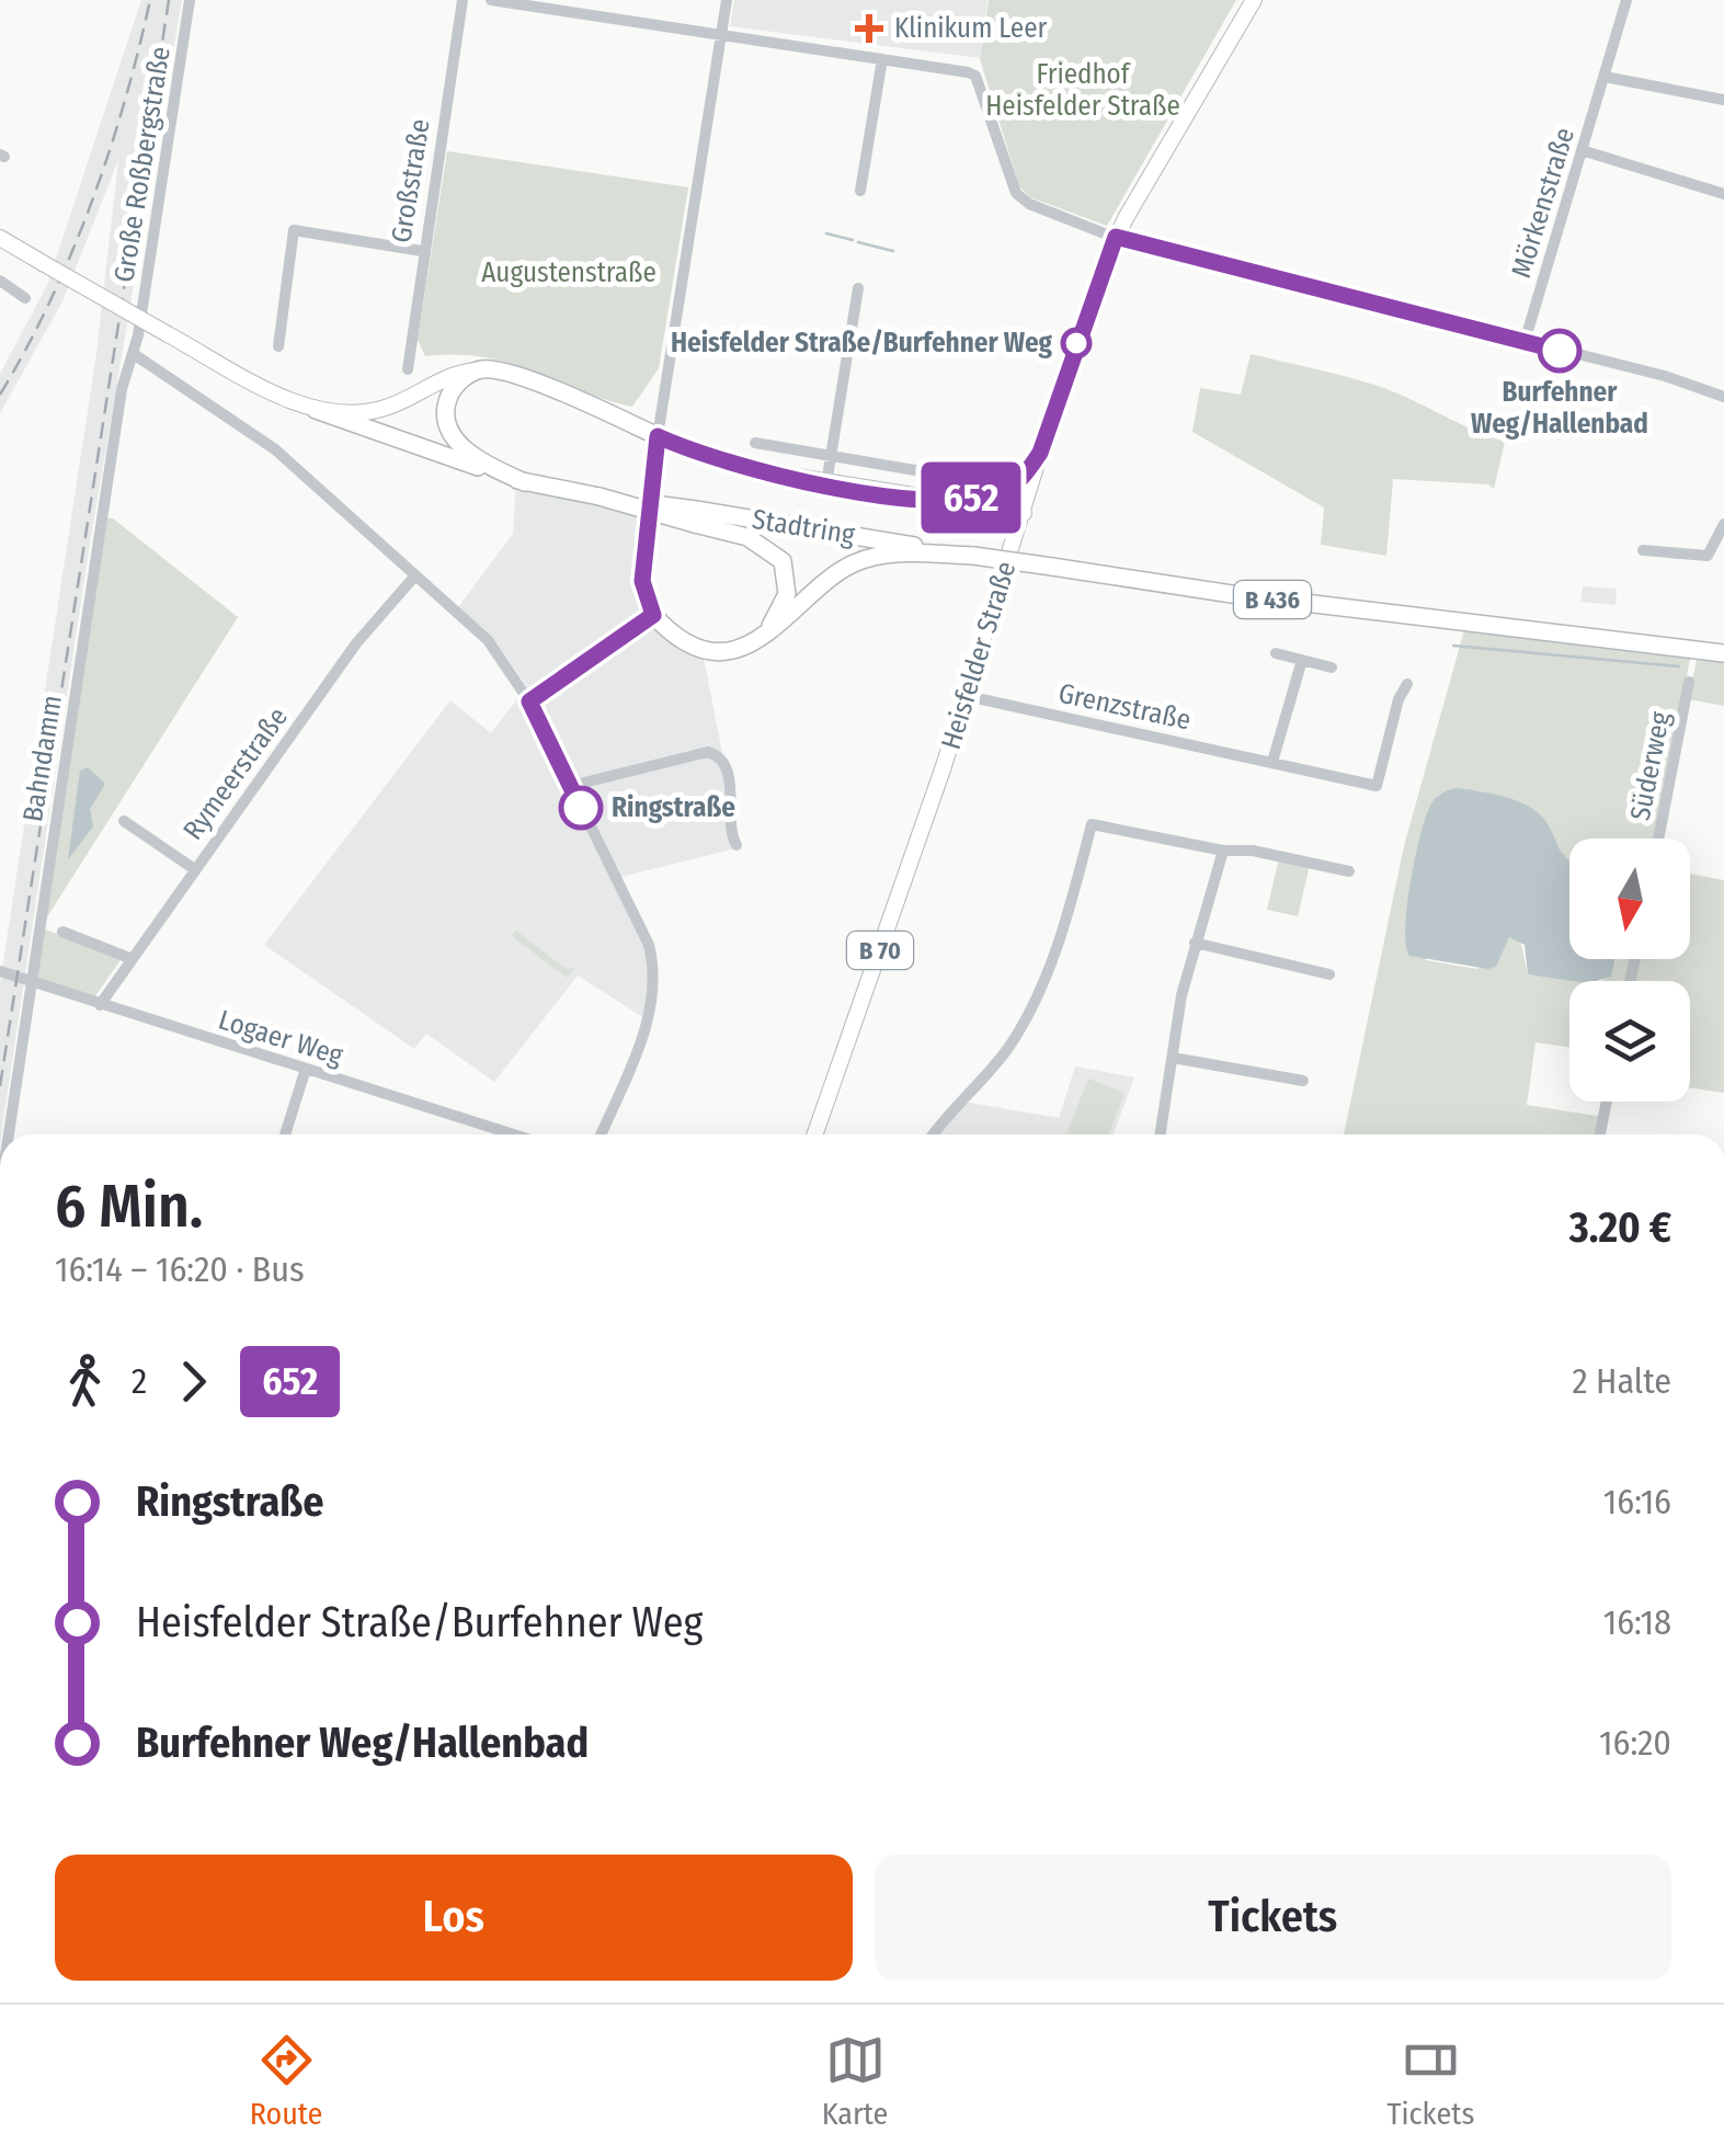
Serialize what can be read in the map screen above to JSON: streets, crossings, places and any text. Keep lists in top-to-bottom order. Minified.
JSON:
{"streets":{"highway":["Stadtring","B 436"],"main road":["Heisfelder Straße","B 70"],"street":["Große Roßbergstraße","Großstraße","Mörkenstraße","Grenzstraße","Bahndamm","Süderweg","Rymeerstraße","Logaer Weg"]},"crossings":[["Große Roßbergstraße","Bahndamm"],["Heisfelder Straße","Grenzstraße"],["Bahndamm","Logaer Weg"],["Rymeerstraße","Logaer Weg"]],"parks":["Friedhof Heisfelder Straße","Augustenstraße"],"places":{"health":["Klinikum Leer"],"other":["Heisfelder Straße/Burfehner Weg","Burfehner Weg/Hallenbad","Ringstraße"]},"lines":["bus line 652"],"north":"bottom","page":{"on_map":"652","heading":["6 Min.","16:14 – 16:20 · Bus","3.20 €"],"legs":["2","652","2 Halte"],"list":[{"name":"Ringstraße","value":"16:16"},{"name":"Heisfelder Straße/Burfehner Weg","value":"16:18"},{"name":"Burfehner Weg/Hallenbad","value":"16:20"}],"buttons":["Los","Tickets"],"tabs":["Route","Karte","Tickets"]}}
